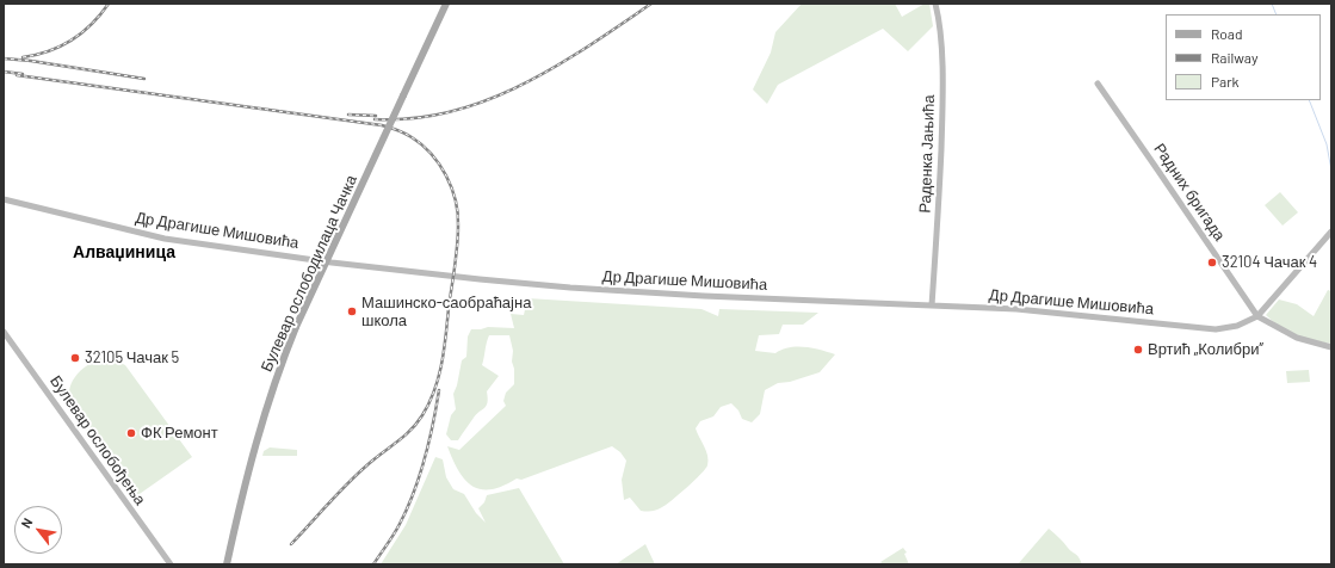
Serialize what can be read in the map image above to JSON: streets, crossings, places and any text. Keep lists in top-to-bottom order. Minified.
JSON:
{"streets":{"main road":["Раденка Јањића","Радних бригада","Др Драгише Мишовића","Булевар ослободилаца Чачка","Булевар ослобођења"]},"crossings":[["Раденка Јањића","Др Драгише Мишовића"],["Радних бригада","Др Драгише Мишовића"]],"districts":["Алваџиница"],"places":["32104 Чачак 4","Машинско-саобраћајна школа","Вртић „Колибри”","32105 Чачак 5","ФК Ремонт"],"legend":["Road","Railway","Park"],"north":"top left"}
